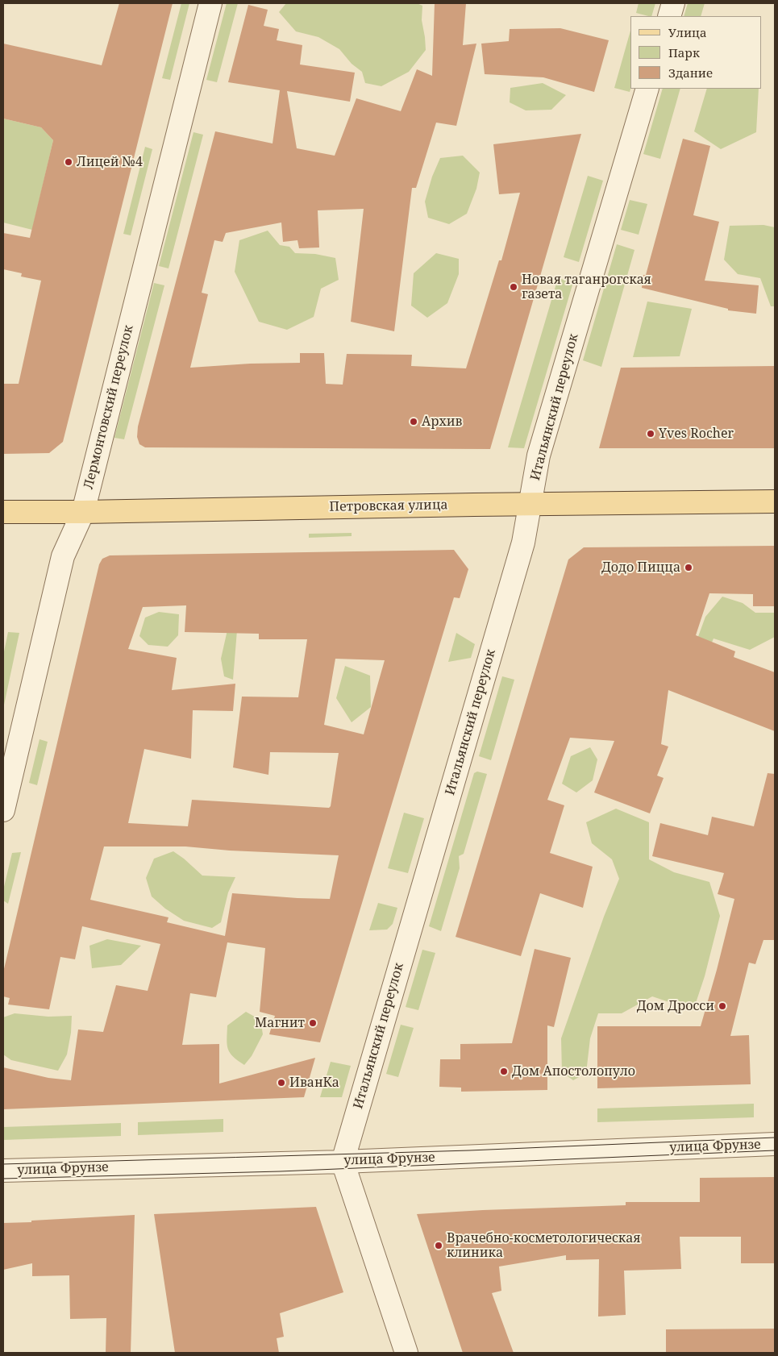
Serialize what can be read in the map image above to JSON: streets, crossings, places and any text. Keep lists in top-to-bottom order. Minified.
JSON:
{"streets":{"main road":["Петровская улица"],"street":["Лермонтовский переулок","Итальянский переулок","улица Фрунзе"]},"crossings":[["Лермонтовский переулок","Петровская улица"],["Итальянский переулок","Петровская улица"],["Итальянский переулок","улица Фрунзе"]],"places":["Лицей №4","Новая таганрогская газета","Архив","Yves Rocher","Додо Пицца","Дом Дросси","Магнит","Дом Апостолопуло","ИванКа","Врачебно-косметологическая клиника"],"legend":["Улица","Парк","Здание"]}
